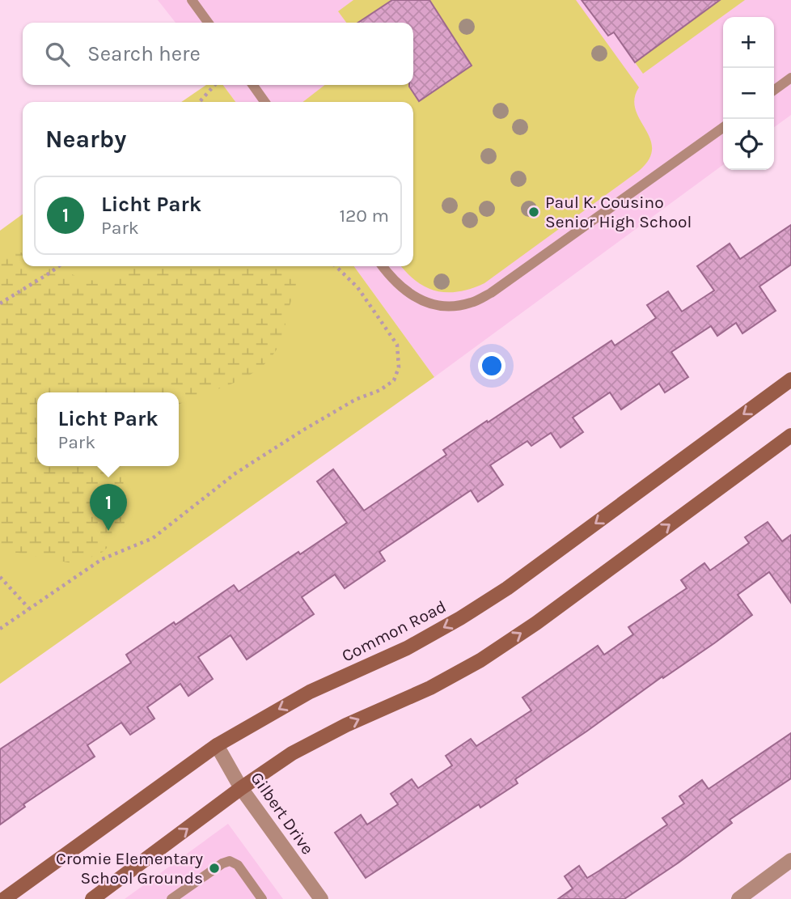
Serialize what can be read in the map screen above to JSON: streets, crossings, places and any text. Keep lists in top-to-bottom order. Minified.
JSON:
{"streets":{"street":["Common Road","Gilbert Drive"]},"crossings":[["Common Road","Gilbert Drive"]],"places":["Paul K. Cousino Senior High School","Cromie Elementary School Grounds"],"page":{"map_buttons":["+","−"],"search":"Search here","heading":"Nearby","list":[{"mark":"1","name":"Licht Park","note":"Park","value":"120 m"}],"popup":["Licht Park","Park"],"pins":"1"}}
